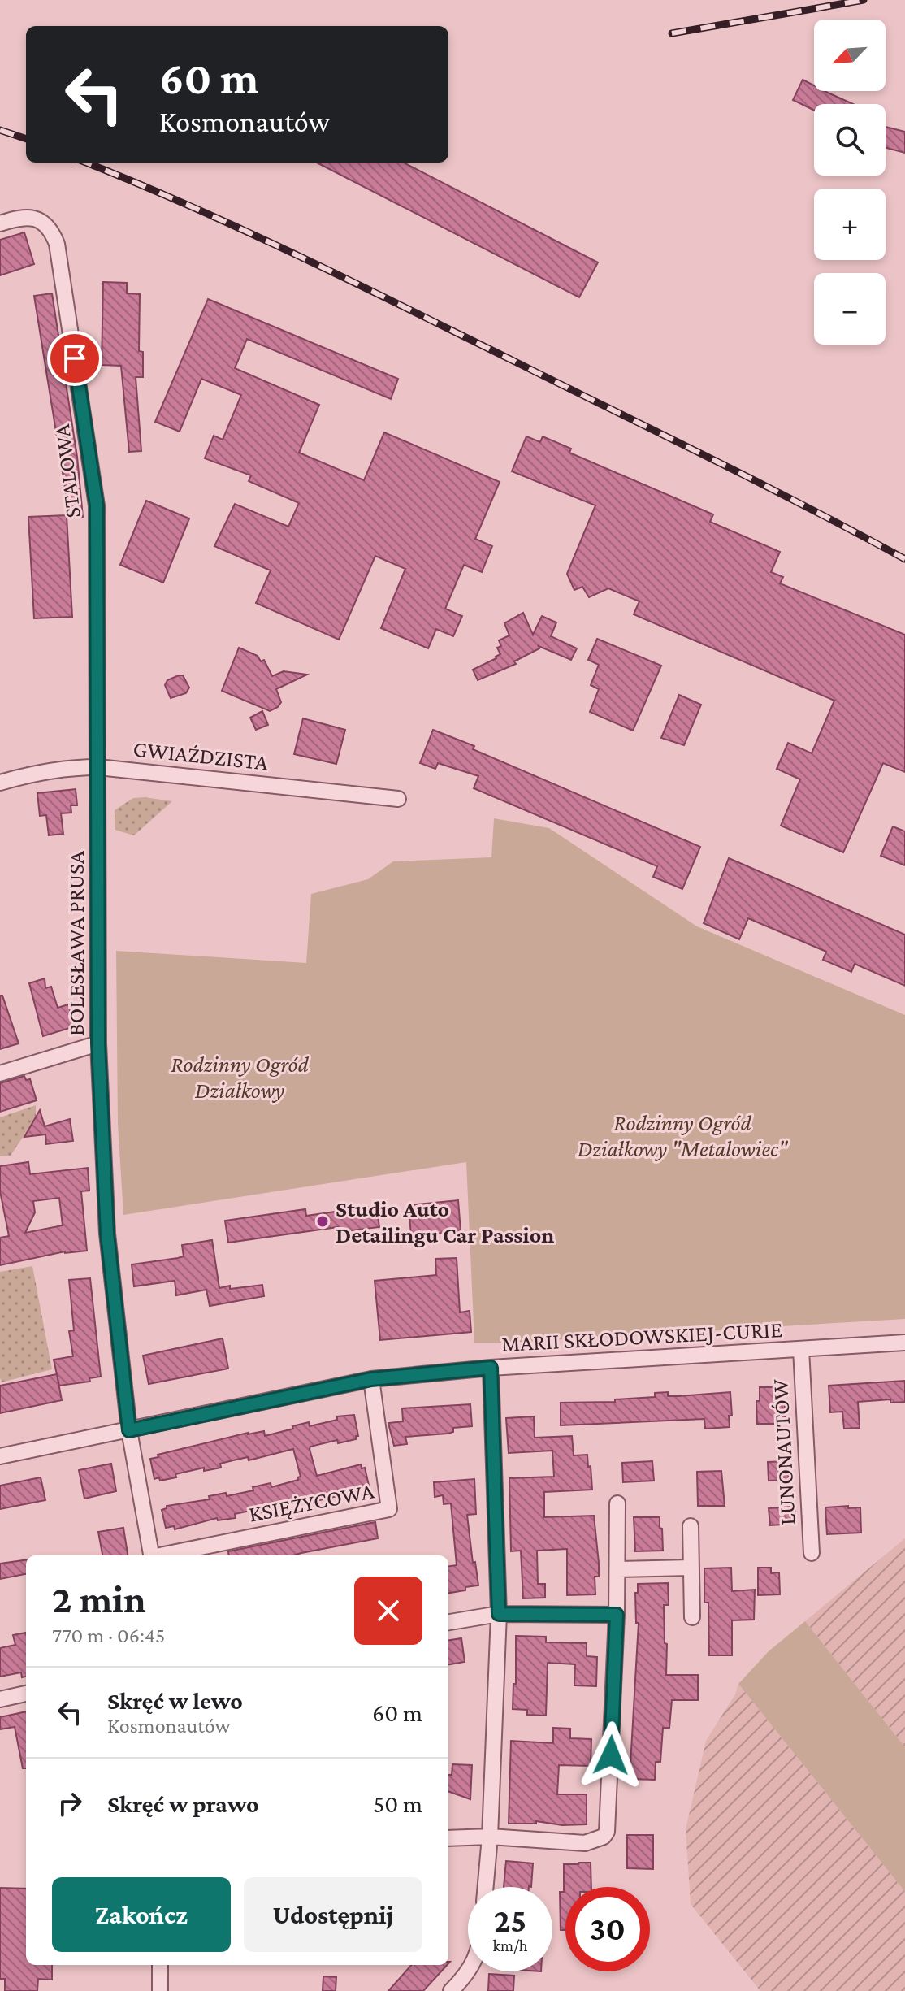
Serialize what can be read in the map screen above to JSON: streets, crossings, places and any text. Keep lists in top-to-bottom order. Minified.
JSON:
{"streets":{"street":["STALOWA","GWIAŹDZISTA","BOLESŁAWA PRUSA","MARII SKŁODOWSKIEJ-CURIE","LUNONAUTÓW","KSIĘŻYCOWA"]},"crossings":[["STALOWA","GWIAŹDZISTA"],["STALOWA","BOLESŁAWA PRUSA"],["GWIAŹDZISTA","BOLESŁAWA PRUSA"],["BOLESŁAWA PRUSA","MARII SKŁODOWSKIEJ-CURIE"],["MARII SKŁODOWSKIEJ-CURIE","LUNONAUTÓW"],["MARII SKŁODOWSKIEJ-CURIE","KSIĘŻYCOWA"]],"parks":["Rodzinny Ogród Działkowy","Rodzinny Ogród Działkowy \"Metalowiec\""],"places":["Studio Auto Detailingu Car Passion"],"north":"bottom left","page":{"map_buttons":["+","−"],"turn":["60 m","Kosmonautów"],"heading":["2 min","770 m · 06:45"],"list":[{"name":"Skręć w lewo","note":"Kosmonautów","value":"60 m"},{"name":"Skręć w prawo","value":"50 m"}],"buttons":["Zakończ","Udostępnij"],"speed":"25 km/h","limit":"30"}}
